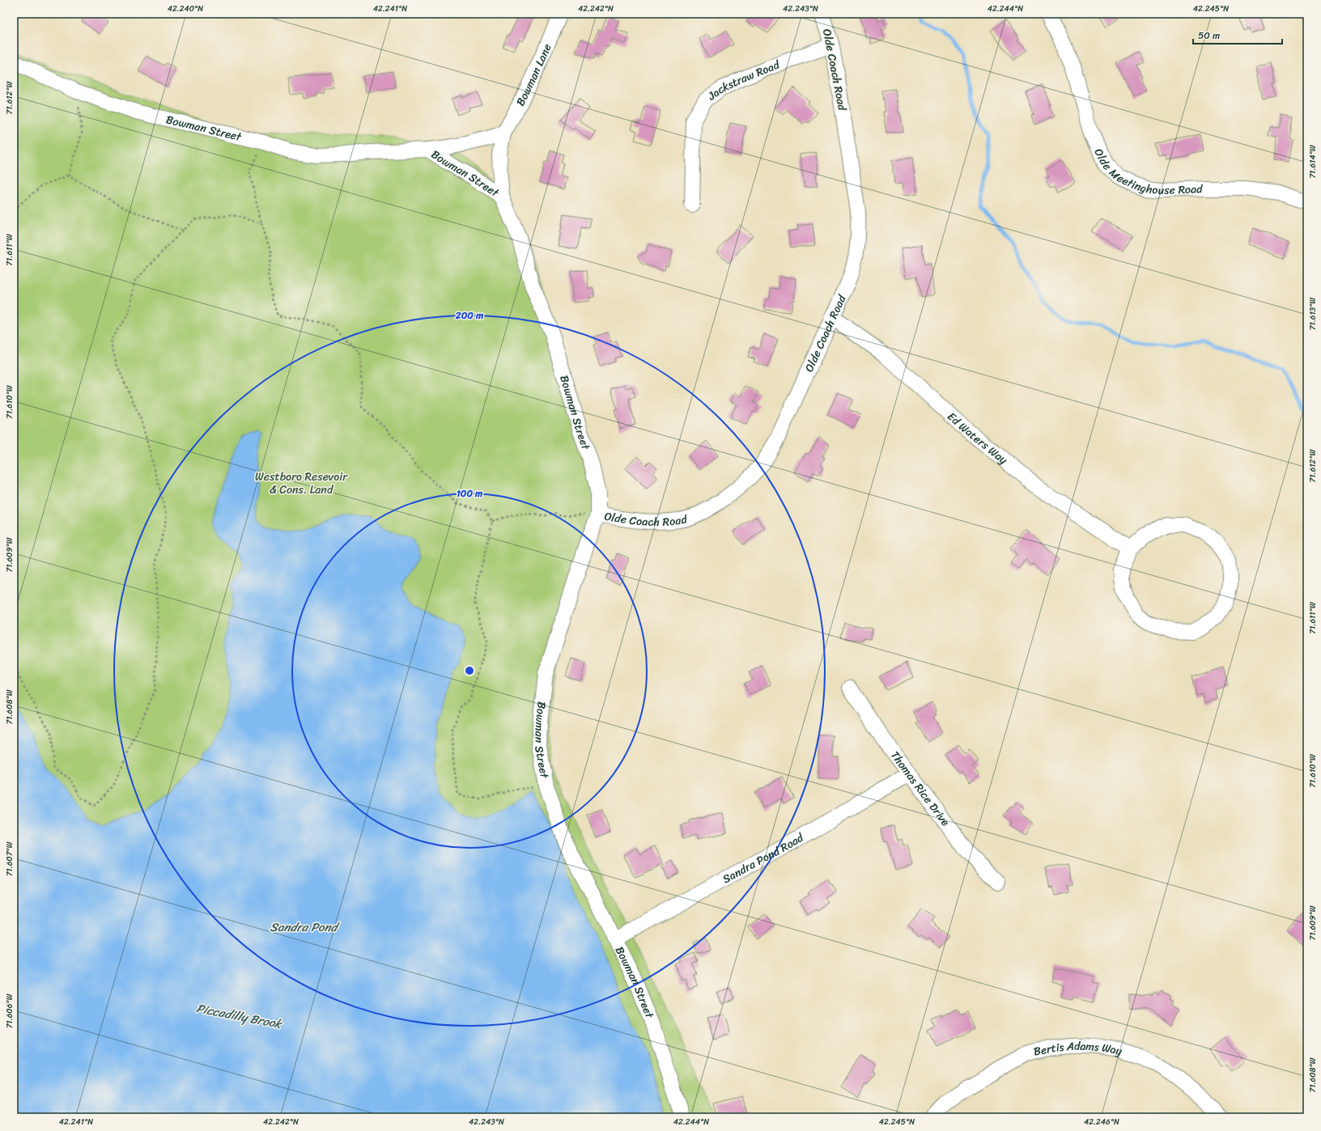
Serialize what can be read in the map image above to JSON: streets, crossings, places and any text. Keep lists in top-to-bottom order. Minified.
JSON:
{"streets":{"street":["Olde Coach Road","Bowman Lane","Jackstraw Road","Bowman Street","Olde Meetinghouse Road","Ed Waters Way","Thomas Rice Drive","Sandra Pond Road","Bertis Adams Way"]},"crossings":[["Olde Coach Road","Jackstraw Road"],["Olde Coach Road","Bowman Street"],["Olde Coach Road","Ed Waters Way"],["Bowman Lane","Bowman Street"],["Bowman Street","Sandra Pond Road"],["Thomas Rice Drive","Sandra Pond Road"]],"water":["Sandra Pond","Piccadilly Brook"],"parks":["Westboro Resevoir & Cons. Land"],"scale_bar":"50 m","coordinates":["42.240°N","42.241°N","42.242°N","42.243°N","42.244°N","42.245°N","71.612°W","71.614°W","71.611°W","71.613°W","71.610°W","71.609°W","71.608°W","71.607°W","71.606°W","42.246°N"],"rings":["200 m","100 m"]}
